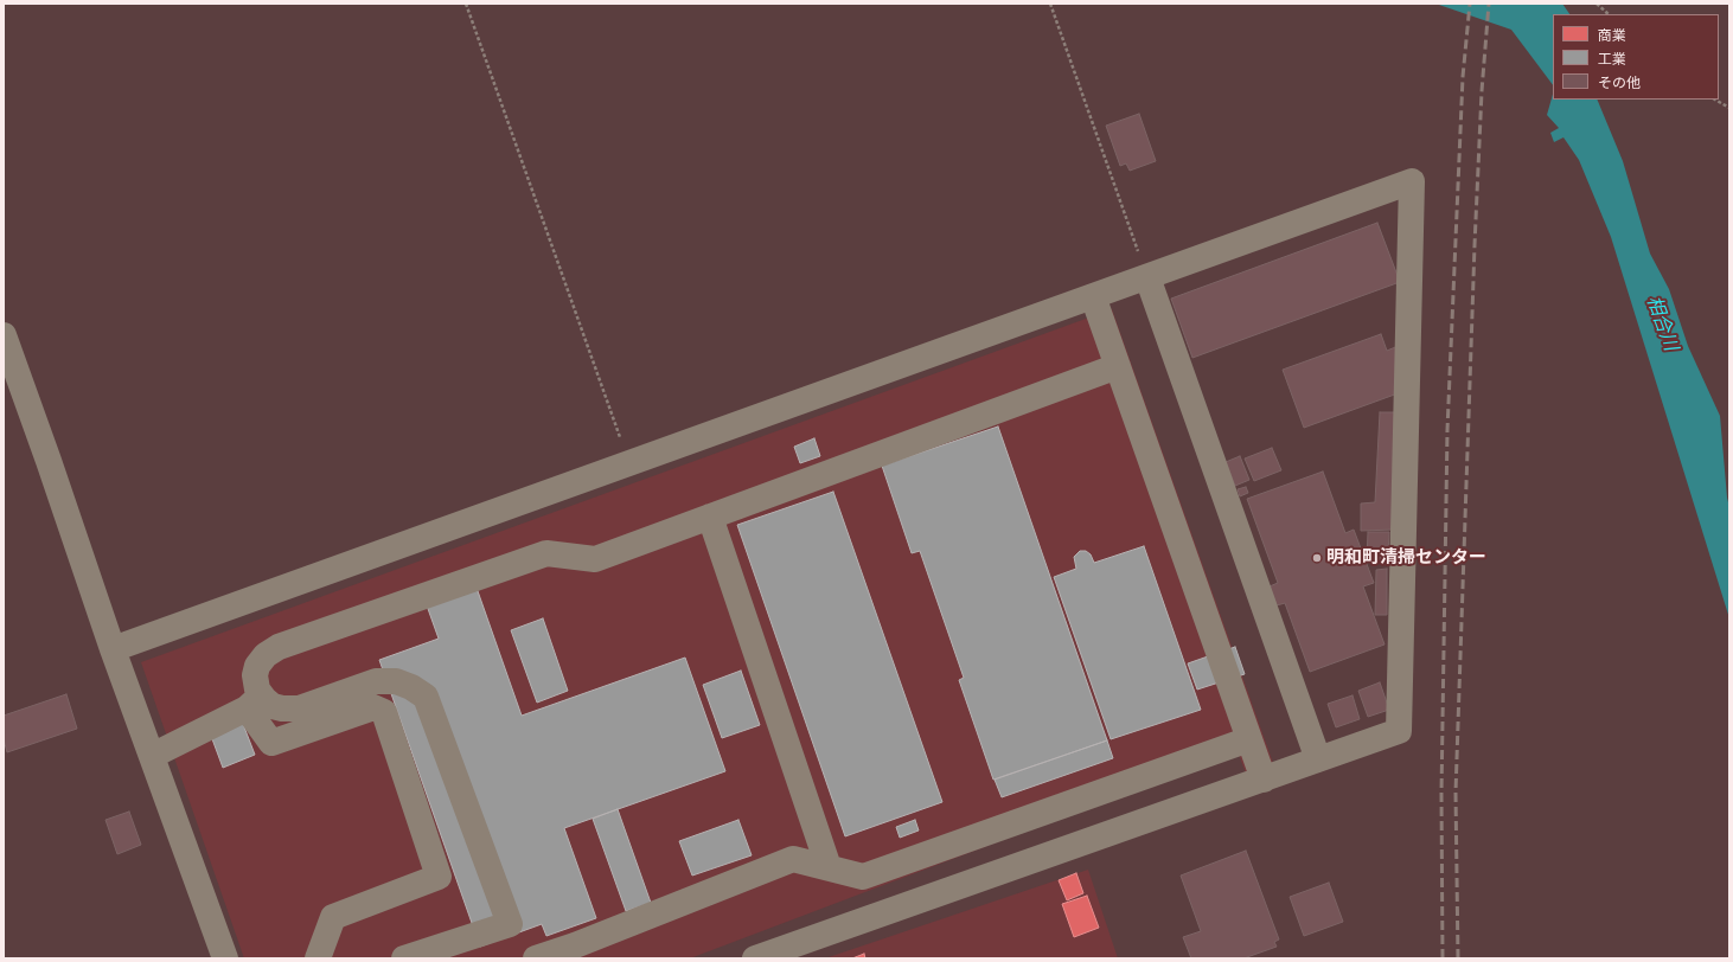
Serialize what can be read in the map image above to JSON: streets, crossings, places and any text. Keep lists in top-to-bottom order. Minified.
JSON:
{"water":["相合川"],"places":["明和町清掃センター"],"legend":["商業","工業","その他"]}
